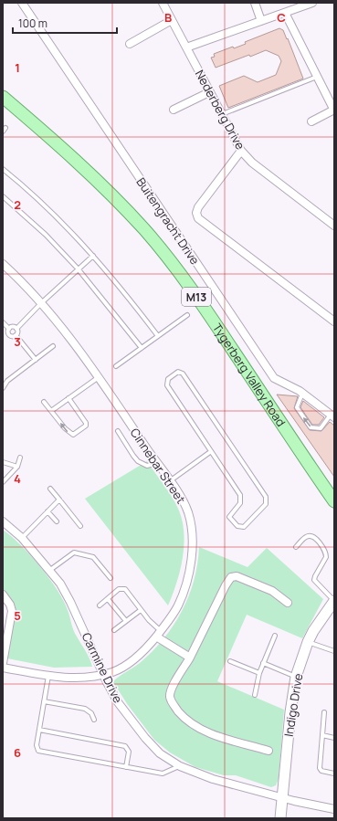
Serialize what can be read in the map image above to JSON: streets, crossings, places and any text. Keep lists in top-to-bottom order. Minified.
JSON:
{"streets":{"main road":["M13","Tygerberg Valley Road"],"street":["Nederberg Drive","Buitengracht Drive","Cinnebar Street","Carmine Drive","Indigo Drive"]},"crossings":[["Cinnebar Street","Carmine Drive"],["Carmine Drive","Indigo Drive"]],"scale_bar":"100 m","grid":{"columns":["B","C"],"rows":["1","2","3","4","5","6"]}}
